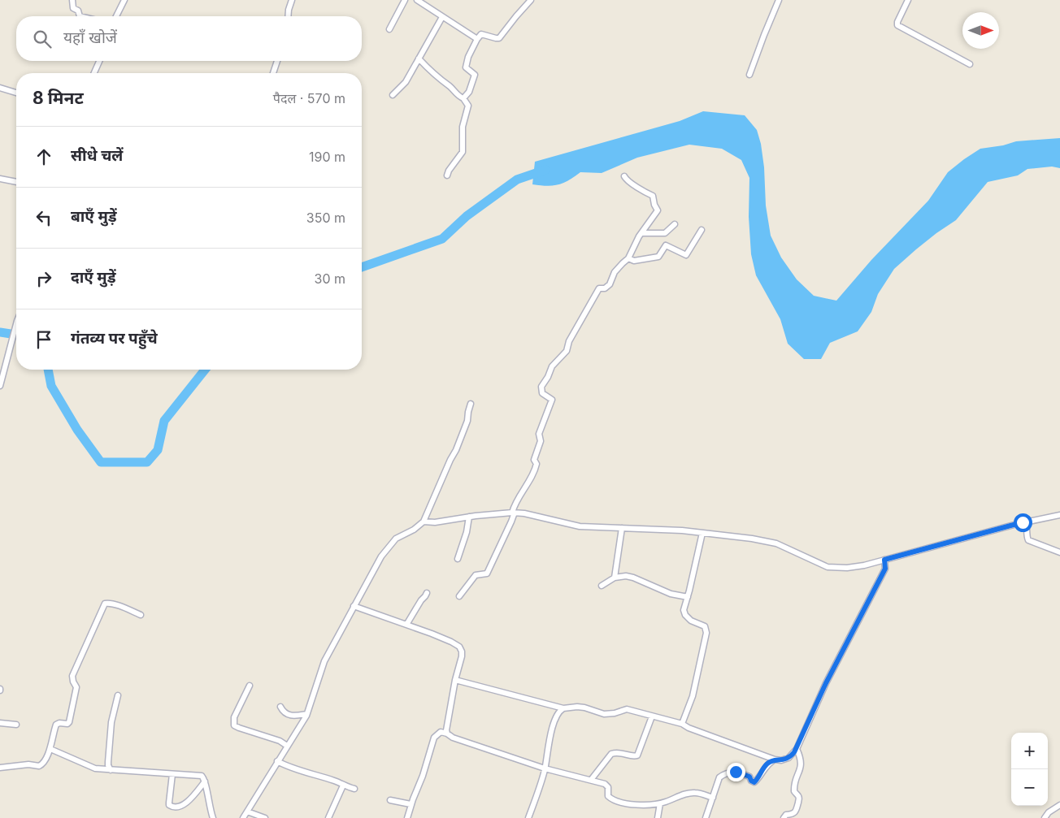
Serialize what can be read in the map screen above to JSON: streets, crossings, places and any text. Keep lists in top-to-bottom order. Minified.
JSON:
{"north":"right","page":{"search":"यहाँ खोजें","heading":["8 मिनट","पैदल · 570 m"],"list":[["सीधे चलें","190 m"],["बाएँ मुड़ें","350 m"],["दाएँ मुड़ें","30 m"],"गंतव्य पर पहुँचे"],"map_buttons":["+","−"]}}
